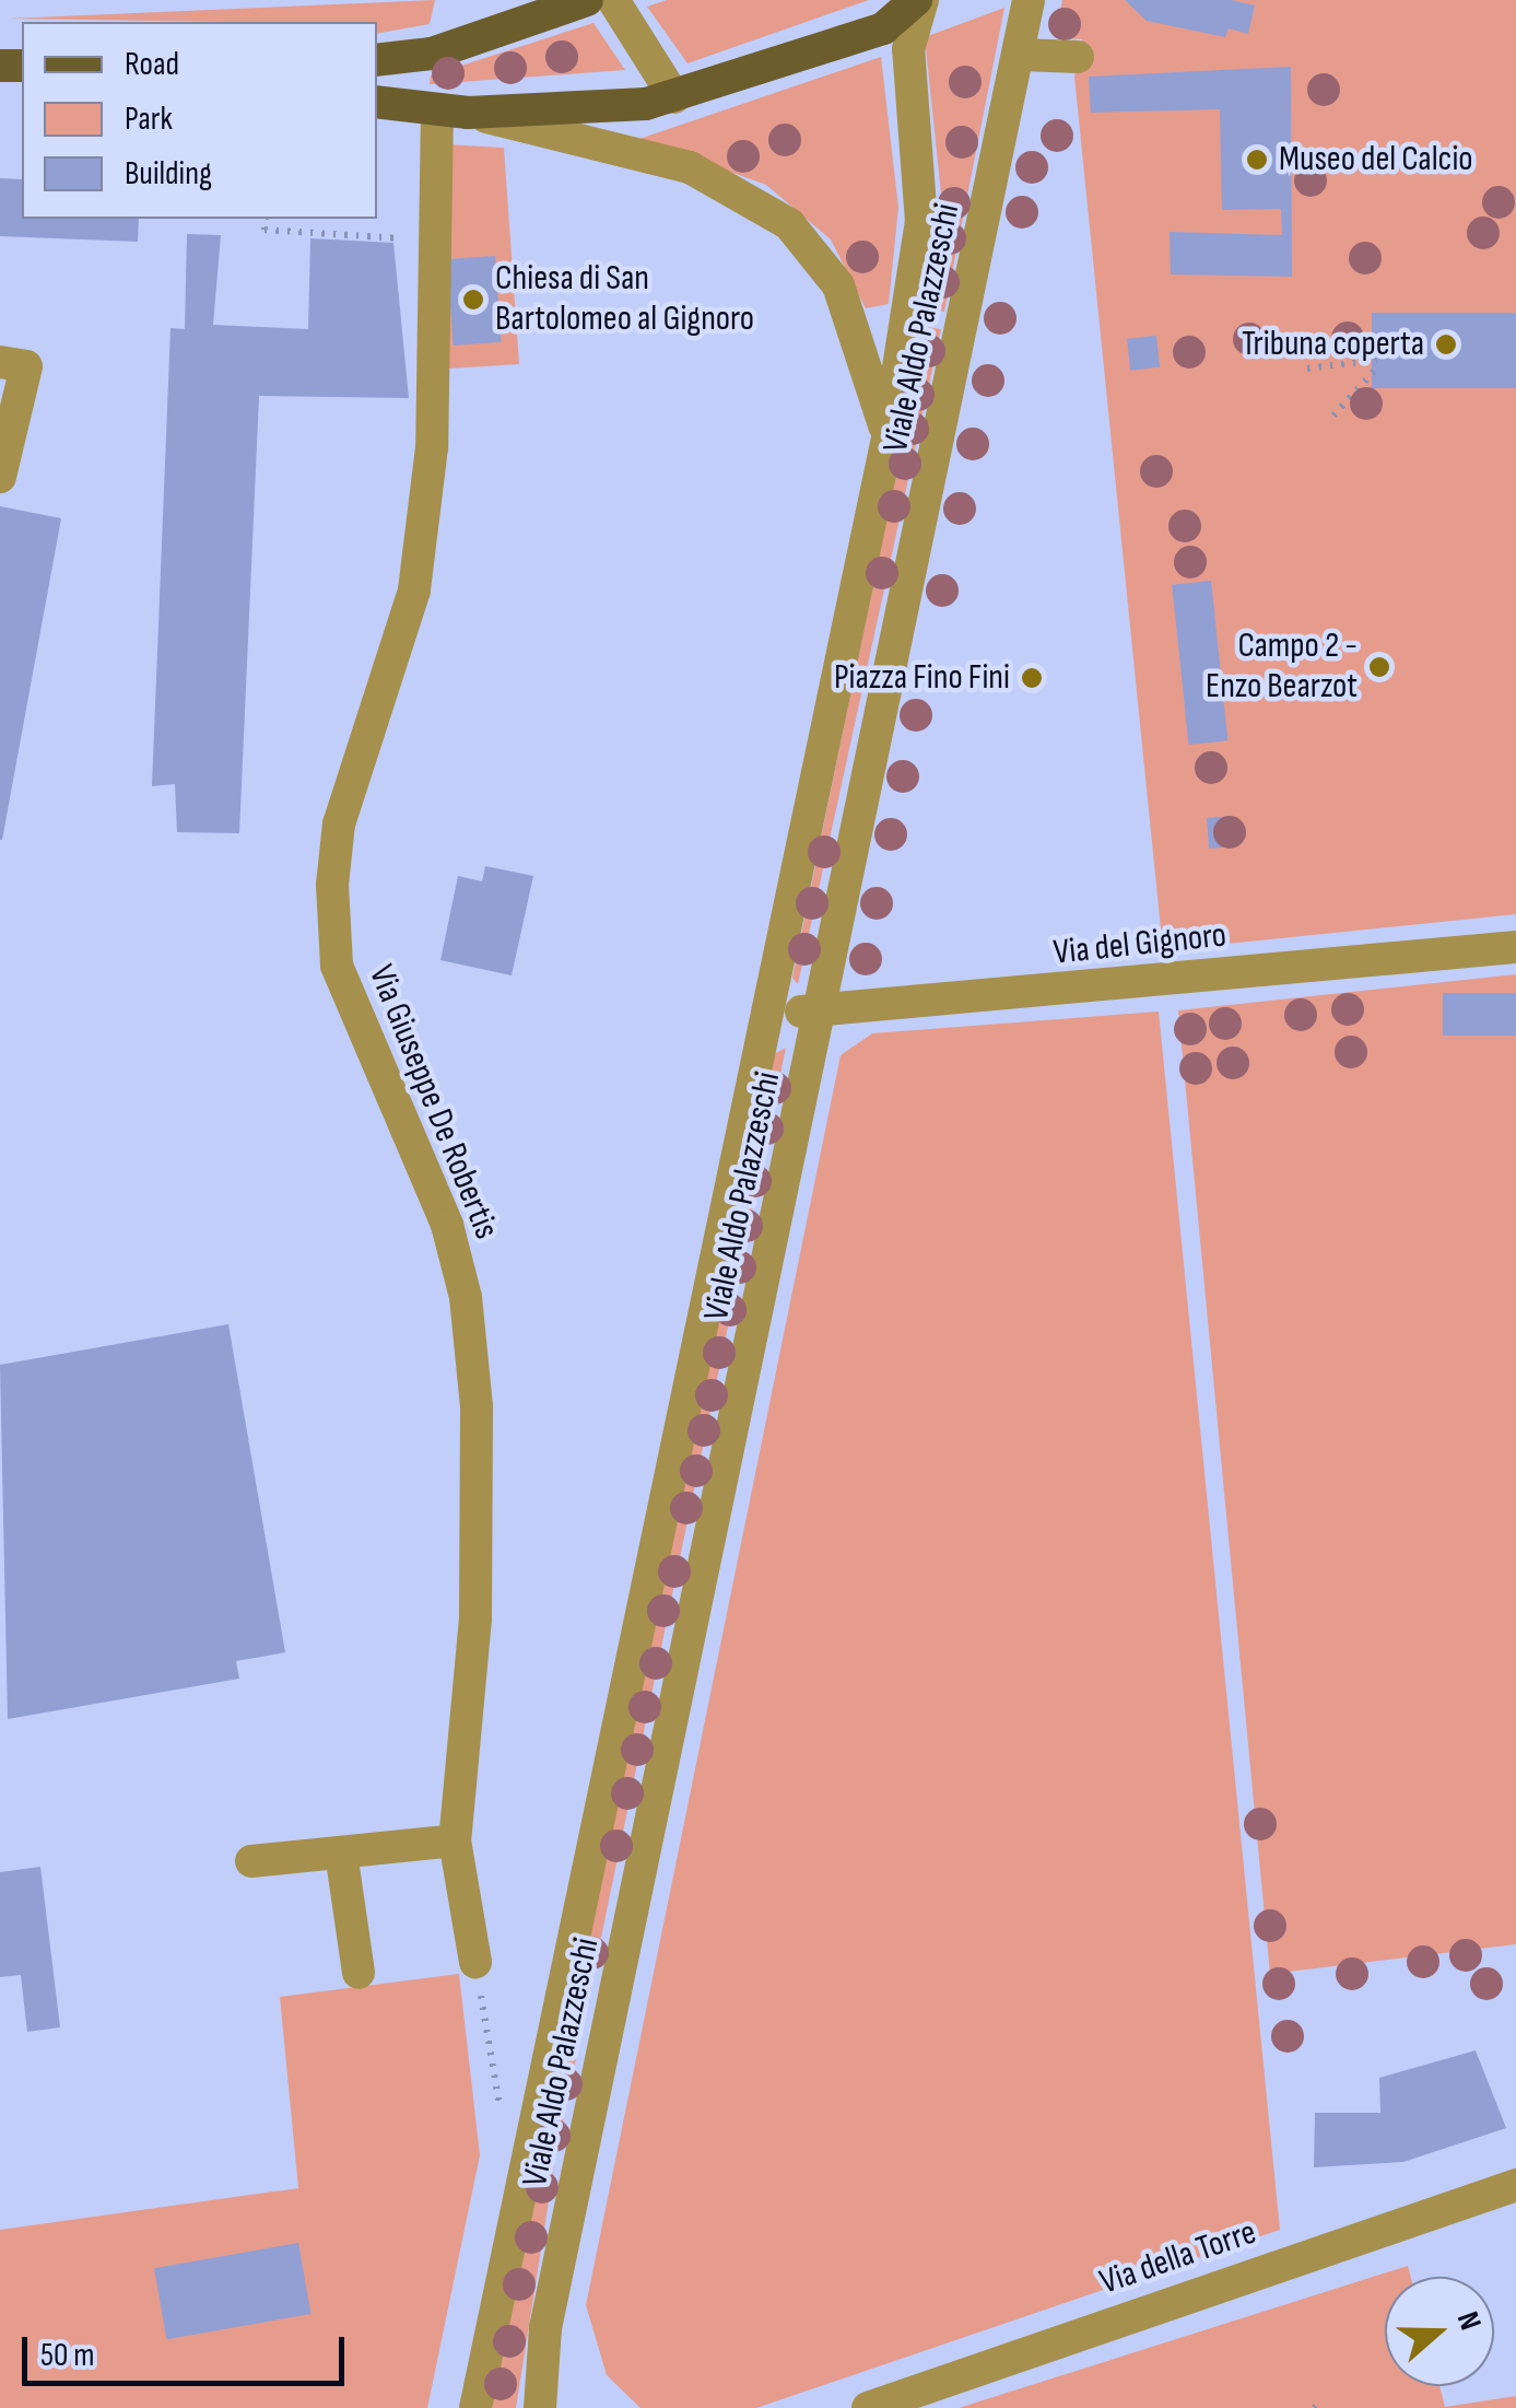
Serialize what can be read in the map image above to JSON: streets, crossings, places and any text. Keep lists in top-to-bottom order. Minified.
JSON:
{"streets":{"street":["Viale Aldo Palazzeschi","Via del Gignoro","Via Giuseppe De Robertis","Via della Torre"]},"crossings":[["Viale Aldo Palazzeschi","Via del Gignoro"]],"places":["Museo del Calcio","Chiesa di San Bartolomeo al Gignoro","Tribuna coperta","Campo 2 - Enzo Bearzot","Piazza Fino Fini"],"legend":["Road","Park","Building"],"scale_bar":"50 m","north":"right"}
